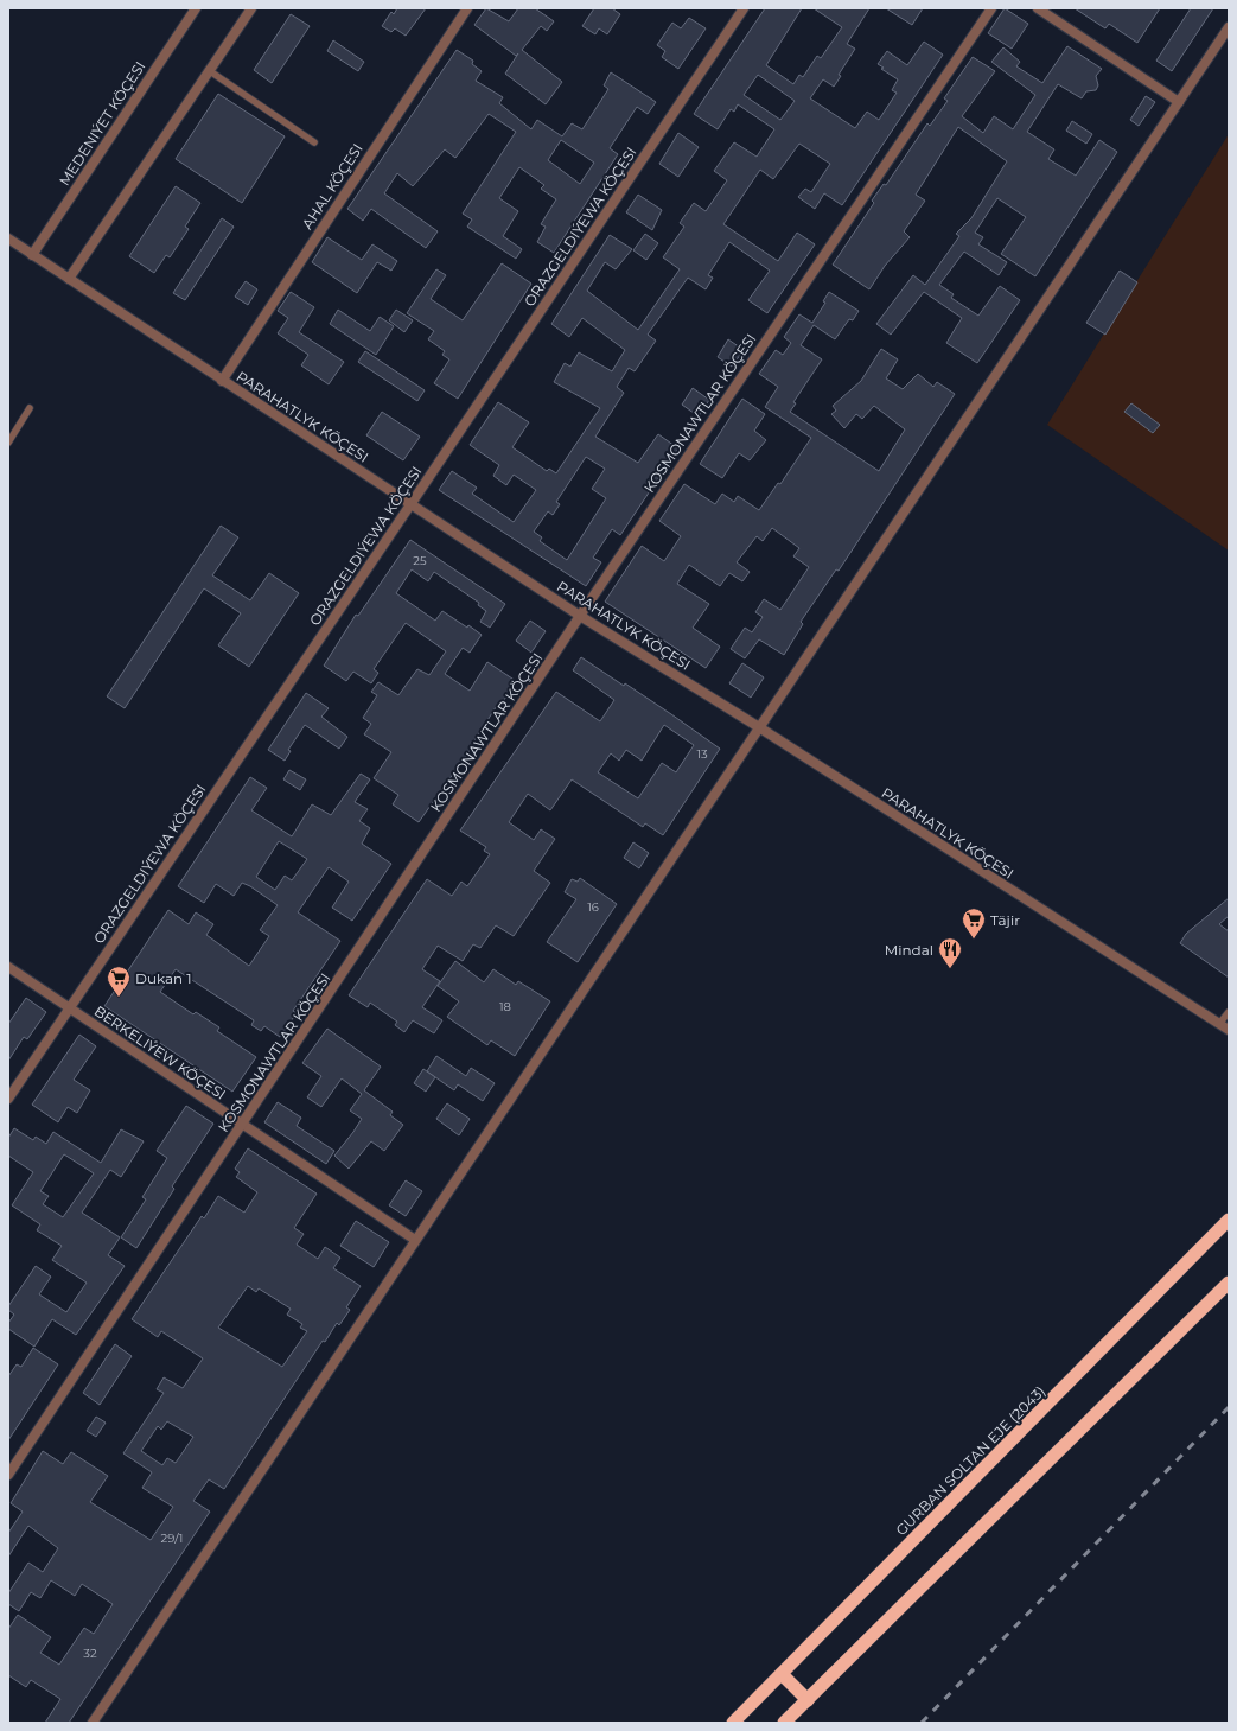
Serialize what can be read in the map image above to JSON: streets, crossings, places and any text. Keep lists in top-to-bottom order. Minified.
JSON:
{"streets":{"highway":["GURBAN SOLTAN EJE (2043)"],"street":["MEDENIÝET KÖÇESI","AHAL KÖÇESI","ORAZGELDIÝEWA KÖÇESI","KOSMONAWTLAR KÖÇESI","PARAHATLYK KÖÇESI","BERKELIÝEW KÖÇESI"]},"crossings":[["MEDENIÝET KÖÇESI","PARAHATLYK KÖÇESI"],["AHAL KÖÇESI","PARAHATLYK KÖÇESI"],["ORAZGELDIÝEWA KÖÇESI","PARAHATLYK KÖÇESI"],["ORAZGELDIÝEWA KÖÇESI","BERKELIÝEW KÖÇESI"],["KOSMONAWTLAR KÖÇESI","PARAHATLYK KÖÇESI"],["KOSMONAWTLAR KÖÇESI","BERKELIÝEW KÖÇESI"]],"places":{"supermarket":["Täjir","Dukan 1"],"restaurant":["Mindal"]},"house_numbers":["25","13","16","18","29/1","32"]}
